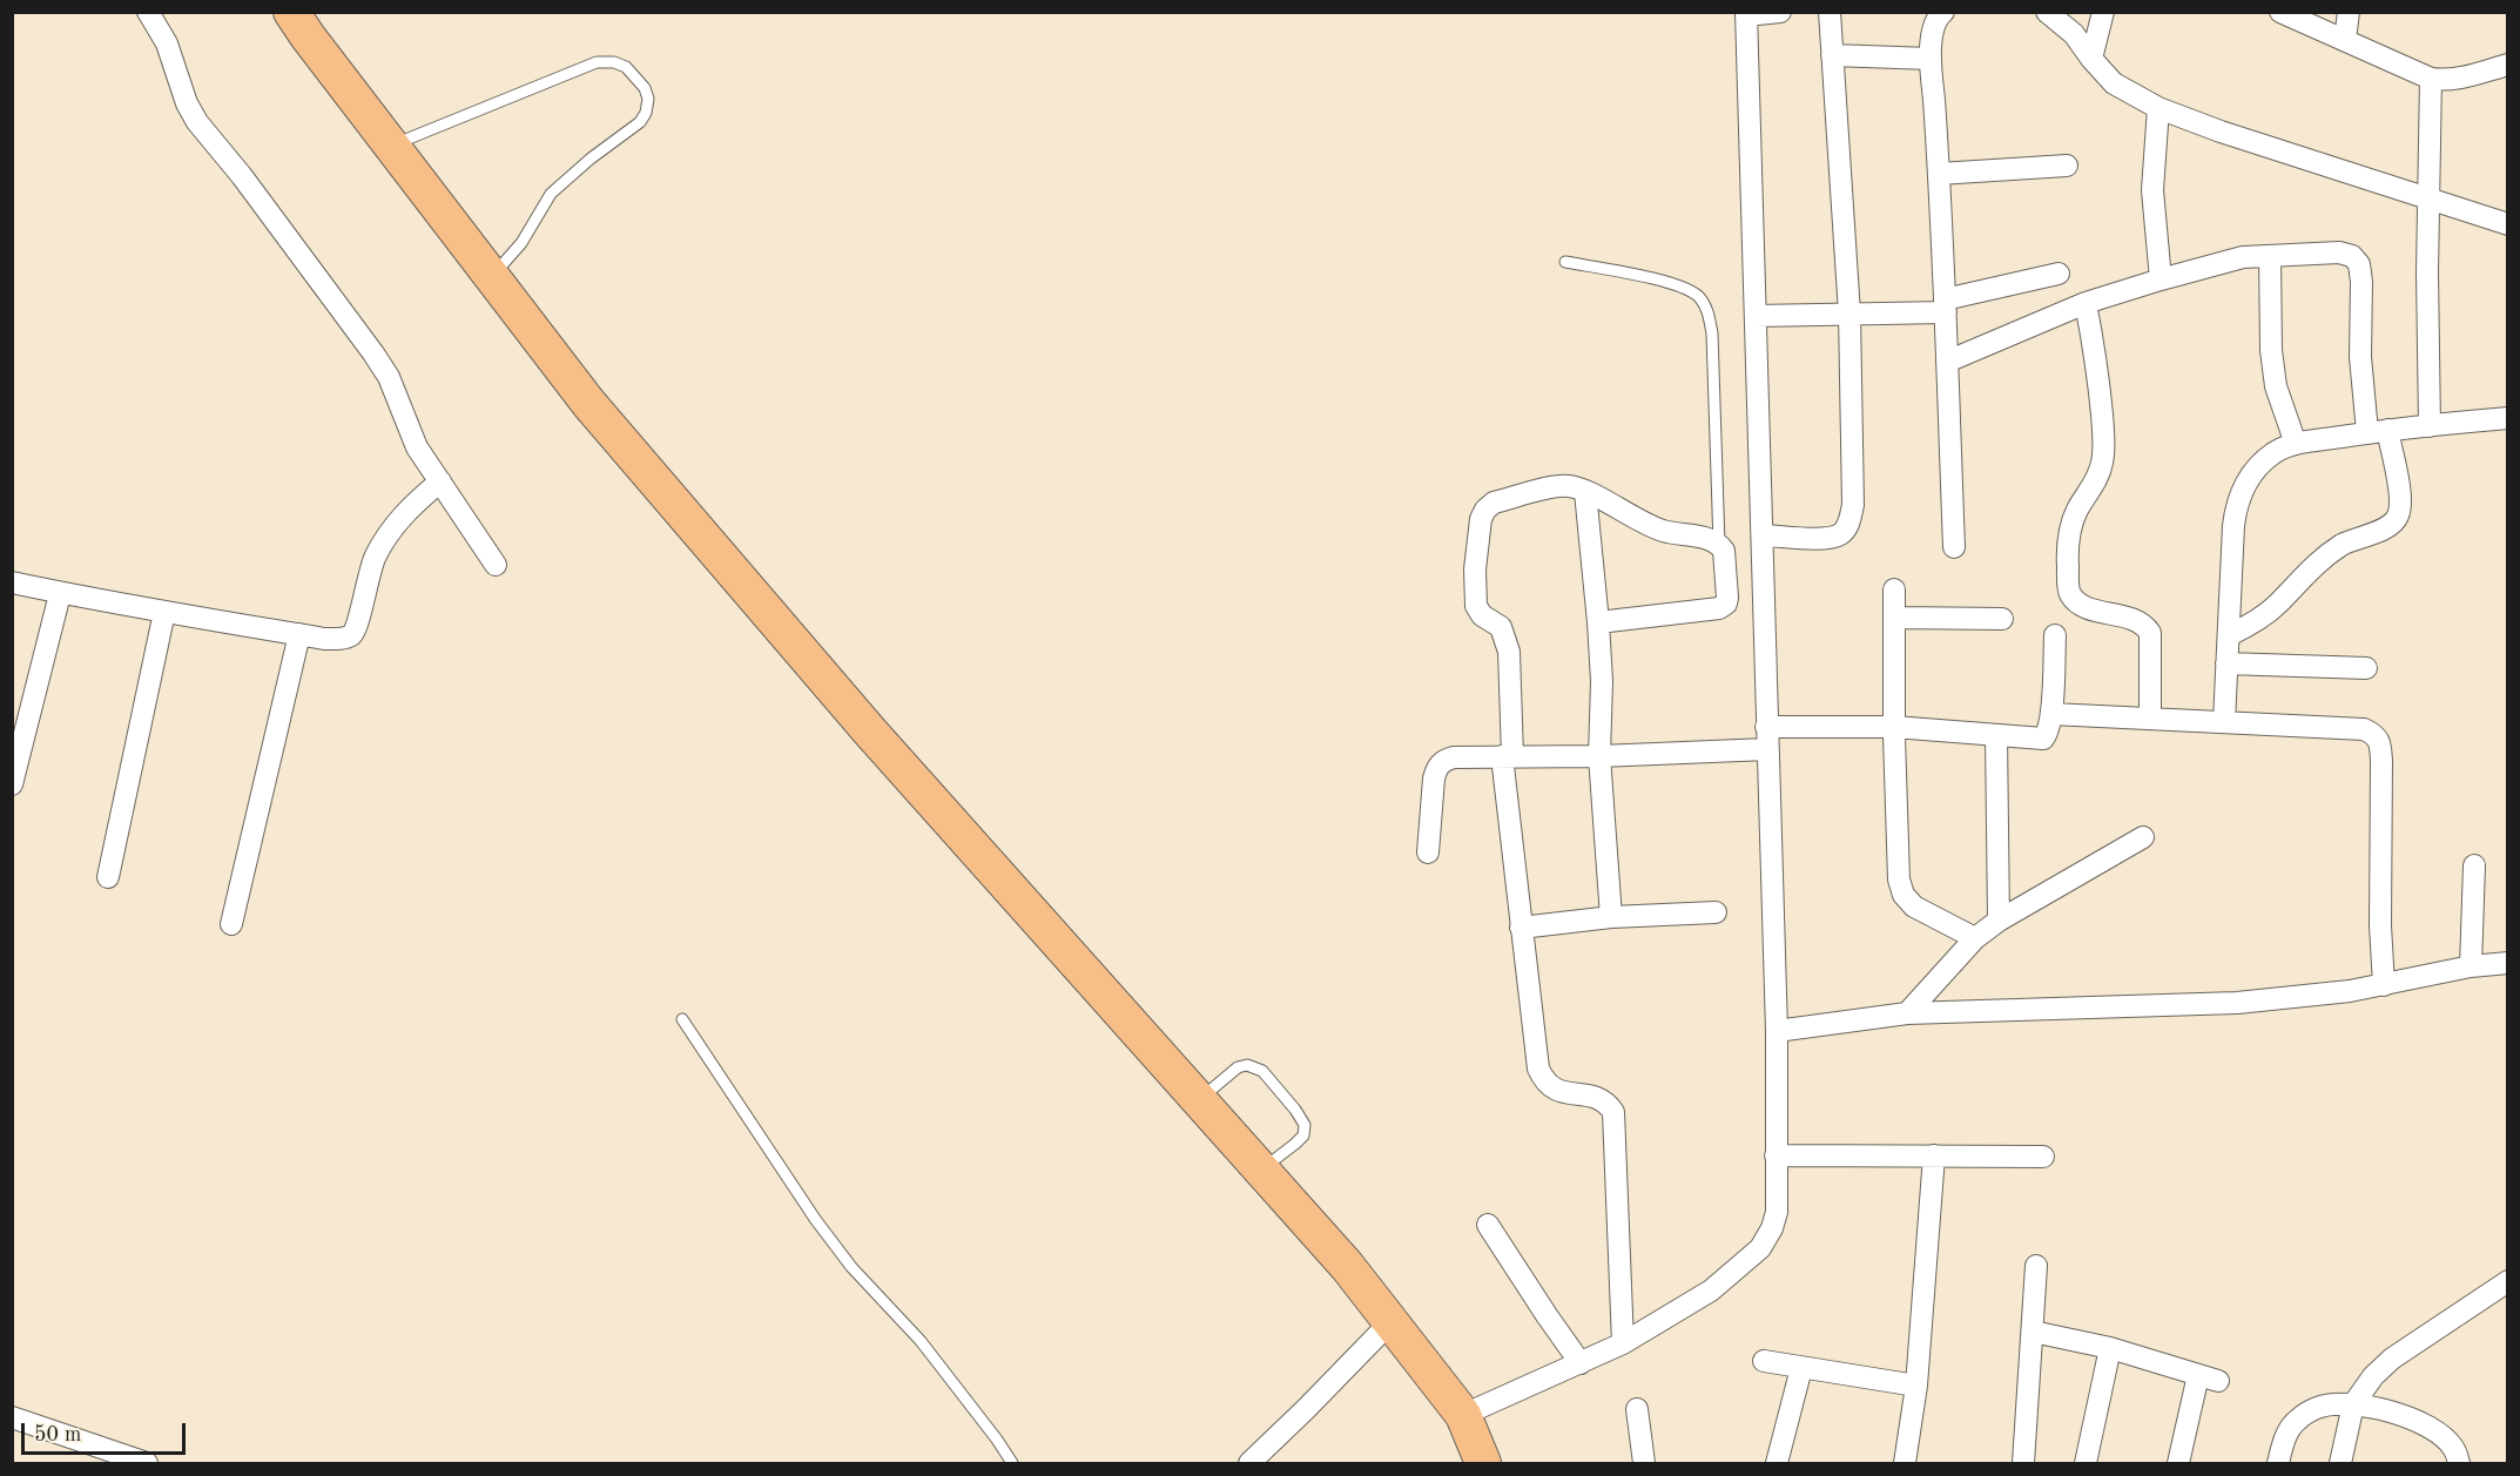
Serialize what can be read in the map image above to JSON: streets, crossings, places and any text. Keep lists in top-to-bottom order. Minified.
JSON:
{"scale_bar":"50 m"}
